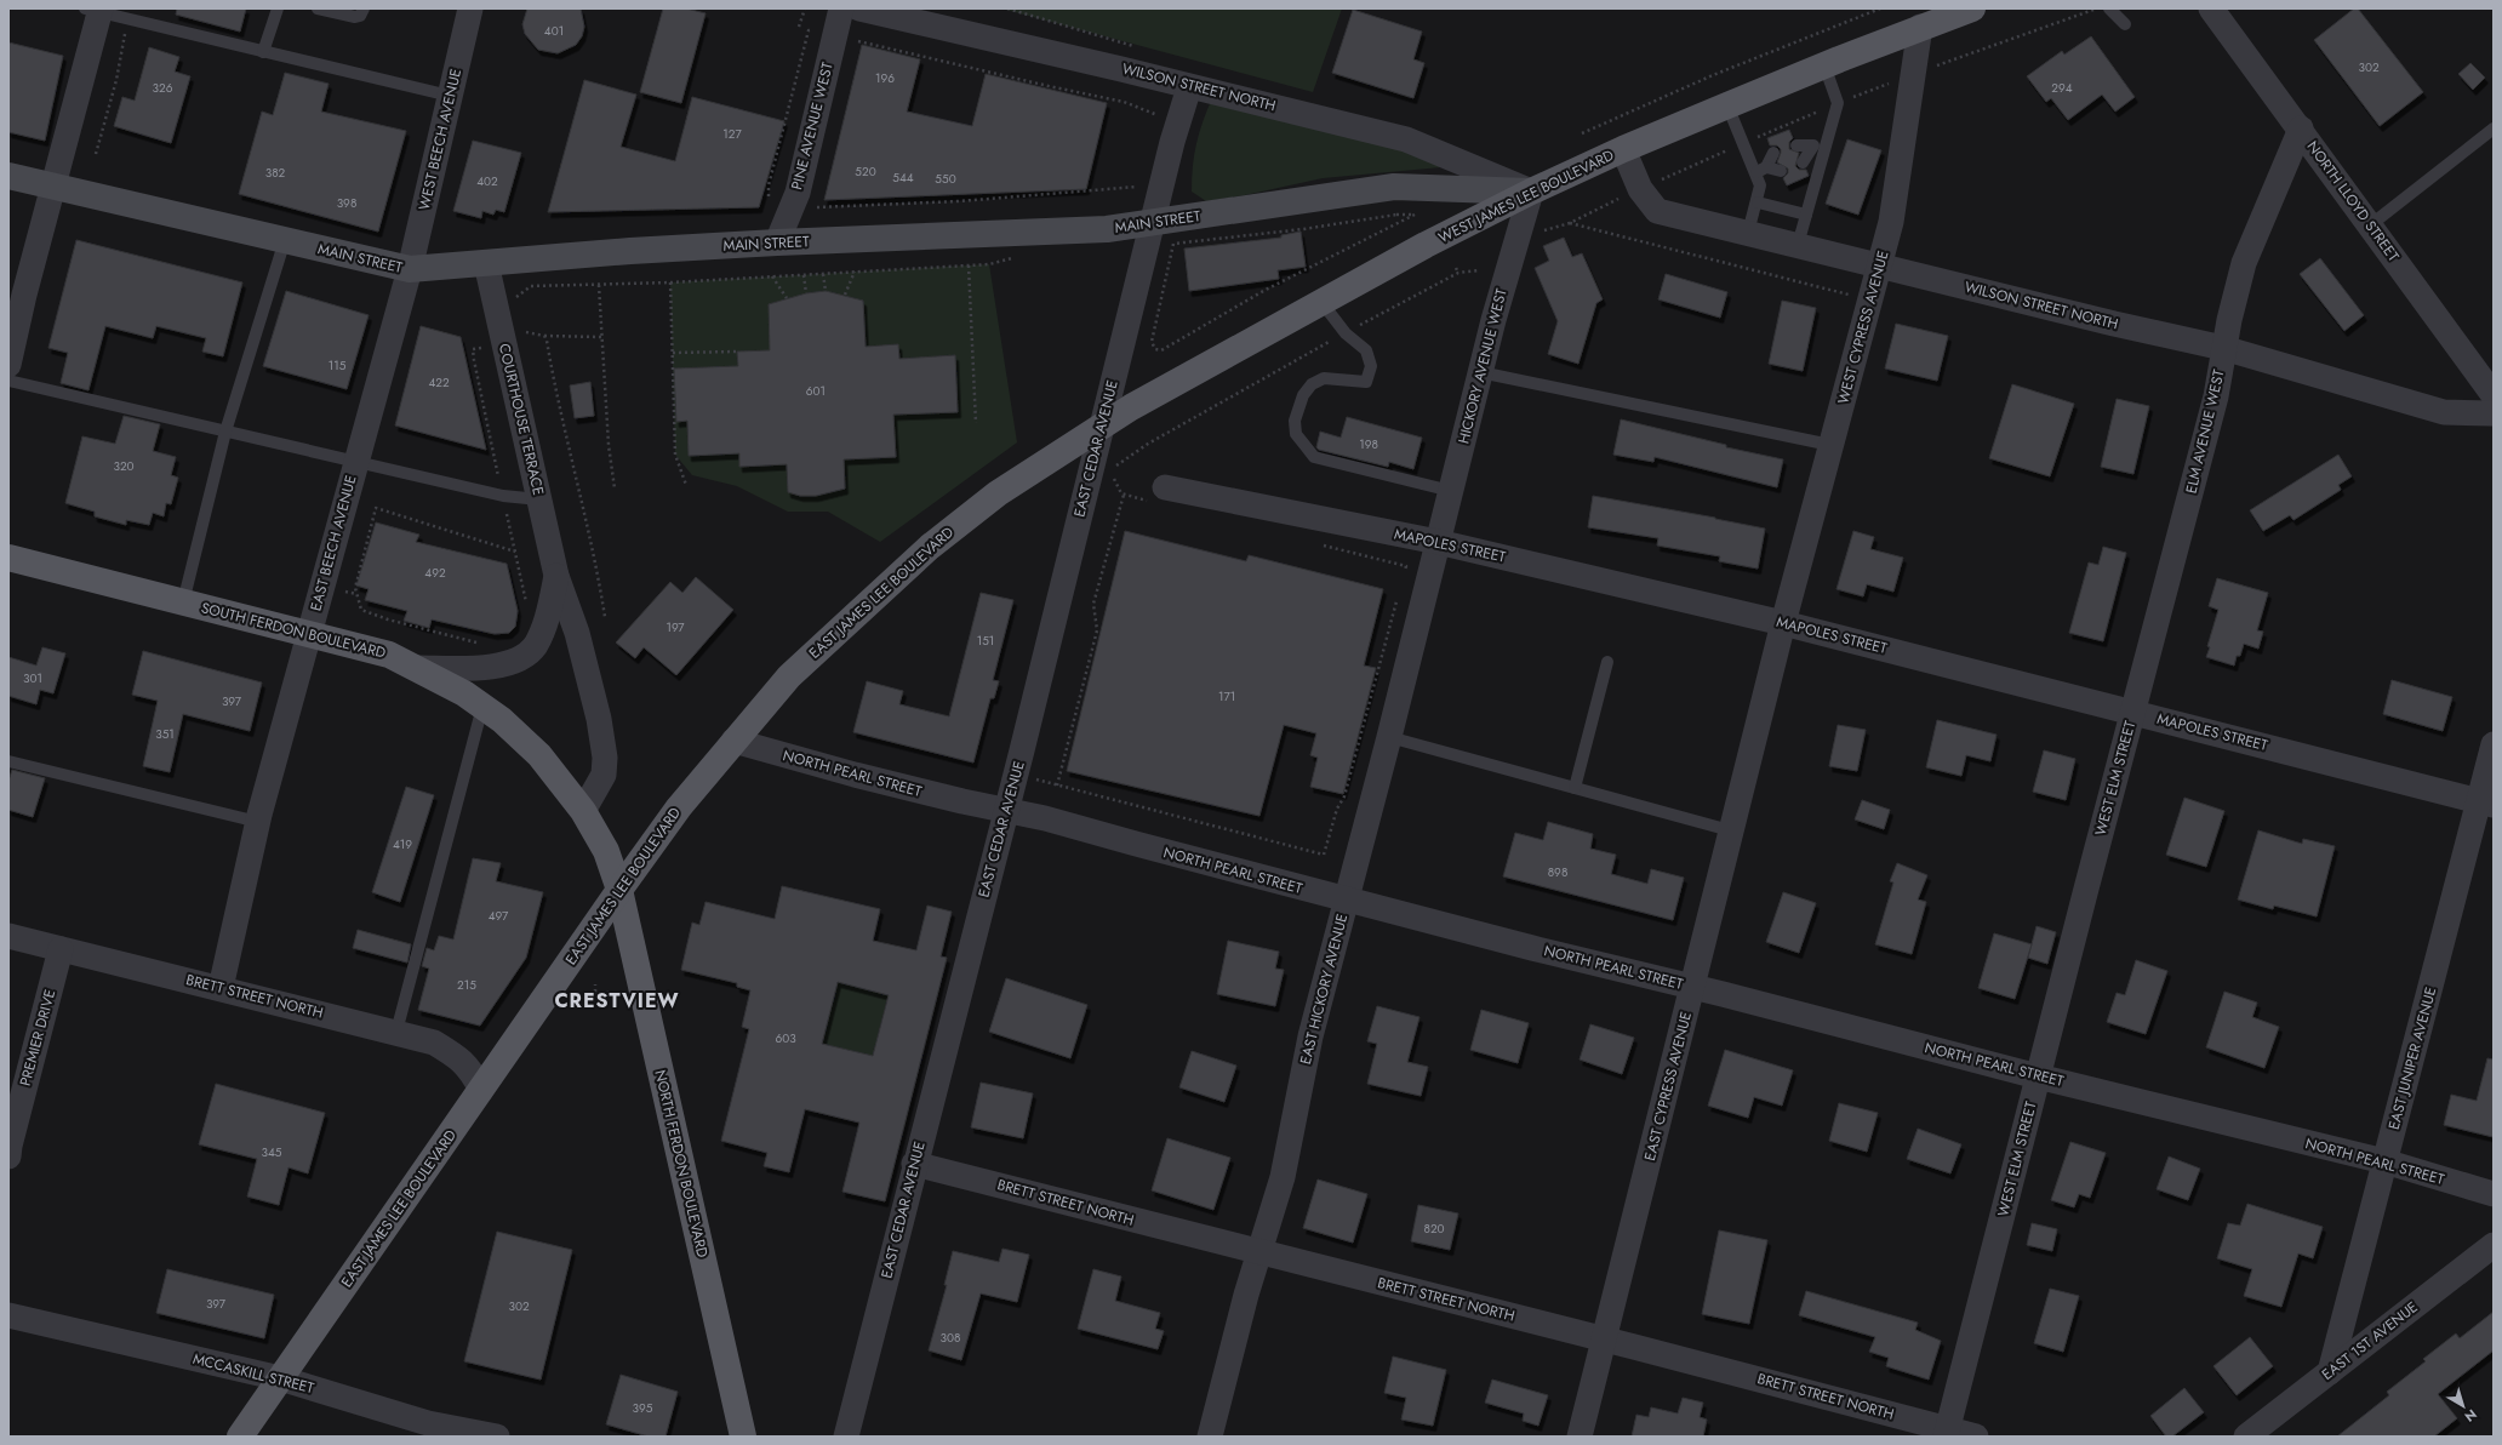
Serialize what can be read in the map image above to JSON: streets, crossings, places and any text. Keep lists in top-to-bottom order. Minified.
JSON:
{"streets":{"main road":["WEST JAMES LEE BOULEVARD","EAST JAMES LEE BOULEVARD","SOUTH FERDON BOULEVARD","NORTH FERDON BOULEVARD"],"street":["WILSON STREET NORTH","PINE AVENUE WEST","WEST BEECH AVENUE","NORTH LLOYD STREET","MAIN STREET","WEST CYPRESS AVENUE","HICKORY AVENUE WEST","COURTHOUSE TERRACE","ELM AVENUE WEST","EAST CEDAR AVENUE","EAST BEECH AVENUE","MAPOLES STREET","NORTH PEARL STREET","WEST ELM STREET","EAST HICKORY AVENUE","BRETT STREET NORTH","PREMIER DRIVE","EAST JUNIPER AVENUE","EAST CYPRESS AVENUE","EAST 1ST AVENUE","MCCASKILL STREET"]},"crossings":[["WILSON STREET NORTH","WEST JAMES LEE BOULEVARD"],["WILSON STREET NORTH","MAIN STREET"],["WILSON STREET NORTH","WEST CYPRESS AVENUE"],["WILSON STREET NORTH","HICKORY AVENUE WEST"],["WILSON STREET NORTH","ELM AVENUE WEST"],["WILSON STREET NORTH","EAST CEDAR AVENUE"],["PINE AVENUE WEST","MAIN STREET"],["WEST BEECH AVENUE","MAIN STREET"],["WEST BEECH AVENUE","EAST BEECH AVENUE"],["WEST JAMES LEE BOULEVARD","MAIN STREET"],["WEST JAMES LEE BOULEVARD","WEST CYPRESS AVENUE"],["WEST JAMES LEE BOULEVARD","HICKORY AVENUE WEST"],["WEST JAMES LEE BOULEVARD","EAST CEDAR AVENUE"],["WEST JAMES LEE BOULEVARD","EAST JAMES LEE BOULEVARD"],["NORTH LLOYD STREET","ELM AVENUE WEST"],["MAIN STREET","HICKORY AVENUE WEST"],["MAIN STREET","COURTHOUSE TERRACE"],["MAIN STREET","EAST CEDAR AVENUE"],["MAIN STREET","EAST BEECH AVENUE"],["WEST CYPRESS AVENUE","MAPOLES STREET"],["WEST CYPRESS AVENUE","EAST CYPRESS AVENUE"],["HICKORY AVENUE WEST","MAPOLES STREET"],["HICKORY AVENUE WEST","EAST HICKORY AVENUE"],["COURTHOUSE TERRACE","SOUTH FERDON BOULEVARD"],["ELM AVENUE WEST","MAPOLES STREET"],["ELM AVENUE WEST","WEST ELM STREET"],["EAST CEDAR AVENUE","EAST JAMES LEE BOULEVARD"],["EAST CEDAR AVENUE","NORTH PEARL STREET"],["EAST CEDAR AVENUE","BRETT STREET NORTH"],["EAST BEECH AVENUE","SOUTH FERDON BOULEVARD"],["EAST BEECH AVENUE","BRETT STREET NORTH"],["MAPOLES STREET","WEST ELM STREET"],["MAPOLES STREET","EAST HICKORY AVENUE"],["MAPOLES STREET","EAST JUNIPER AVENUE"],["MAPOLES STREET","EAST CYPRESS AVENUE"],["EAST JAMES LEE BOULEVARD","SOUTH FERDON BOULEVARD"],["EAST JAMES LEE BOULEVARD","NORTH PEARL STREET"],["EAST JAMES LEE BOULEVARD","BRETT STREET NORTH"],["EAST JAMES LEE BOULEVARD","NORTH FERDON BOULEVARD"],["EAST JAMES LEE BOULEVARD","MCCASKILL STREET"],["SOUTH FERDON BOULEVARD","NORTH FERDON BOULEVARD"],["NORTH PEARL STREET","WEST ELM STREET"],["NORTH PEARL STREET","EAST HICKORY AVENUE"],["NORTH PEARL STREET","EAST JUNIPER AVENUE"],["NORTH PEARL STREET","EAST CYPRESS AVENUE"],["WEST ELM STREET","BRETT STREET NORTH"],["EAST HICKORY AVENUE","BRETT STREET NORTH"],["BRETT STREET NORTH","PREMIER DRIVE"],["BRETT STREET NORTH","EAST CYPRESS AVENUE"],["EAST JUNIPER AVENUE","EAST 1ST AVENUE"]],"districts":["CRESTVIEW"],"house_numbers":["401","302","196","326","294","127","520","382","544","550","402","398","115","422","601","198","320","492","197","151","301","171","397","351","419","898","497","215","603","345","820","397","302","308","395"],"north":"bottom right"}
